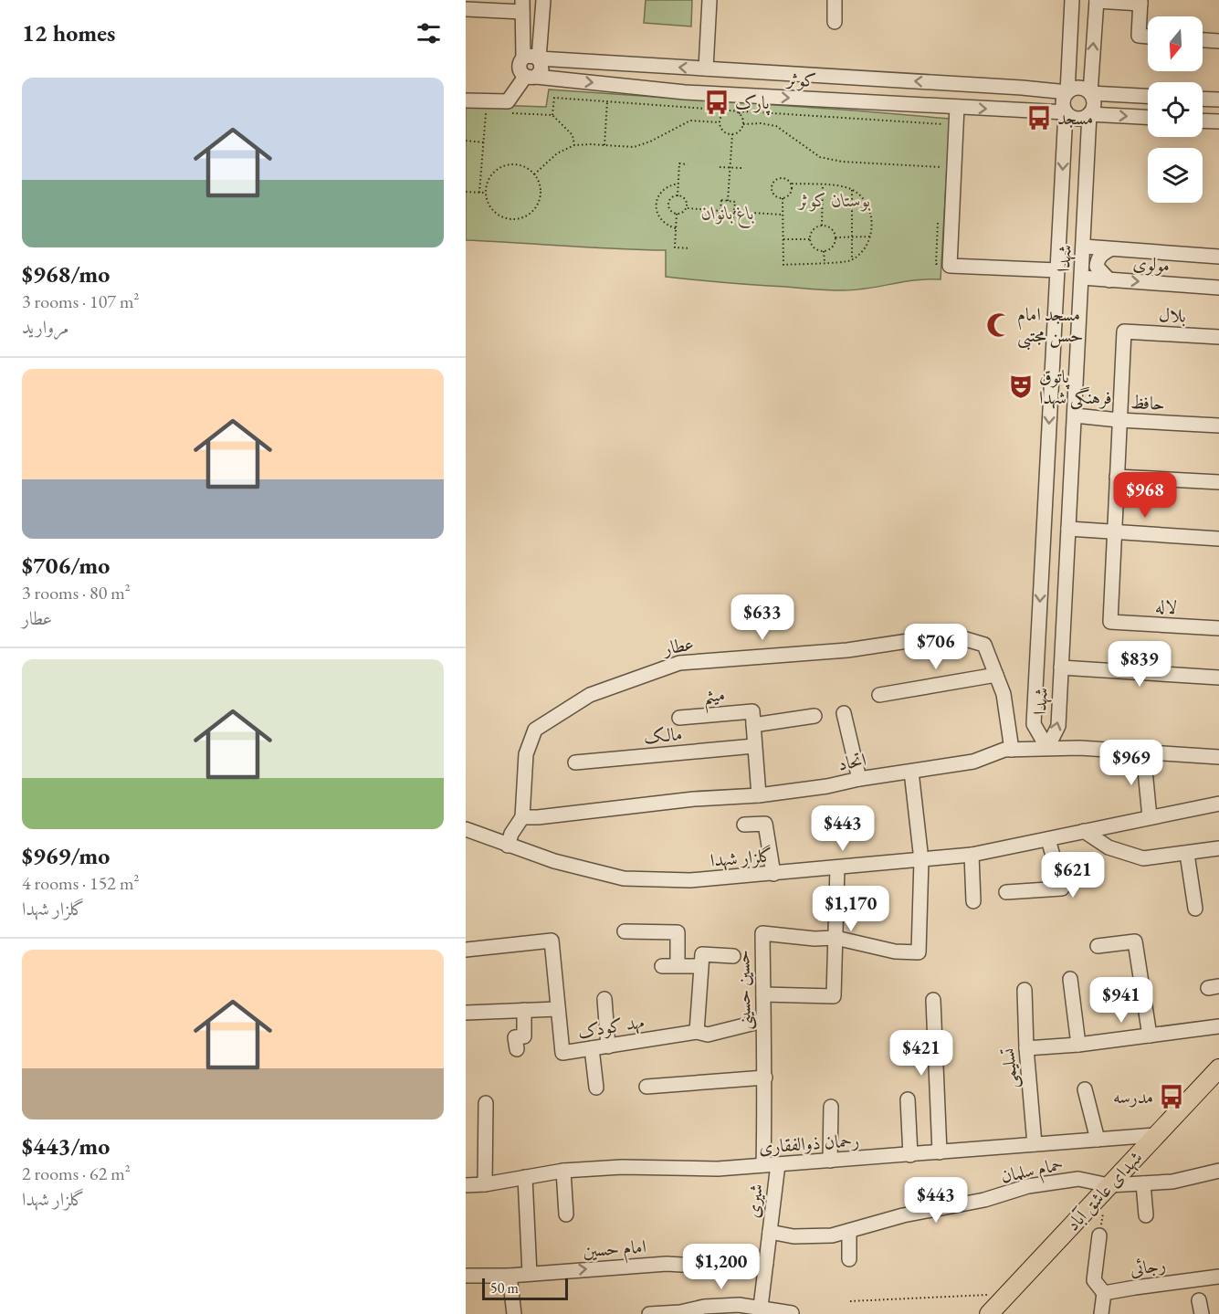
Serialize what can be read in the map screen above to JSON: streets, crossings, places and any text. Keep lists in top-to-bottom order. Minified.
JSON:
{"streets":{"main road":["شهدای عاشق آباد"],"street":["کوثر","شهدا","مولوی","بلال","حافظ","لاله","عطار","میثم","مالک","اتحاد","گلزار شهدا","حسین حسینی","مهد کودک","تسلیمی","رحمان ذوالفقاری","حمام سلمان","شیری","امام حسین","رجائی"]},"crossings":[["کوثر","شهدا"],["شهدا","مولوی"],["شهدا","حافظ"],["شهدا","اتحاد"],["بلال","حافظ"],["عطار","اتحاد"],["گلزار شهدا","حسین حسینی"],["حسین حسینی","مهد کودک"],["حسین حسینی","رحمان ذوالفقاری"],["تسلیمی","رحمان ذوالفقاری"],["رحمان ذوالفقاری","شهدای عاشق آباد"],["رحمان ذوالفقاری","شیری"],["حمام سلمان","شهدای عاشق آباد"],["حمام سلمان","شیری"],["شیری","امام حسین"]],"parks":["بوستان کوثر","باغ بانوان"],"places":{"bus stop":["پارک","مسجد","مدرسه"],"mosque":["مسجد امام حسن مجتبی"],"theatre":["پاتوق فرهنگی شهدا"]},"scale_bar":"50 m","north":"bottom","page":{"heading":"12 homes","list":[{"name":"$968/mo","note":"3 rooms · 107 m² · مروارید"},{"name":"$706/mo","note":"3 rooms · 80 m² · عطار"},{"name":"$969/mo","note":"4 rooms · 152 m² · گلزار شهدا"},{"name":"$443/mo","note":"2 rooms · 62 m² · گلزار شهدا"}],"price":["$968","$633","$706","$839","$969","$443","$621","$1,170","$941","$421","$443","$1,200"],"scale":"50 m"}}
